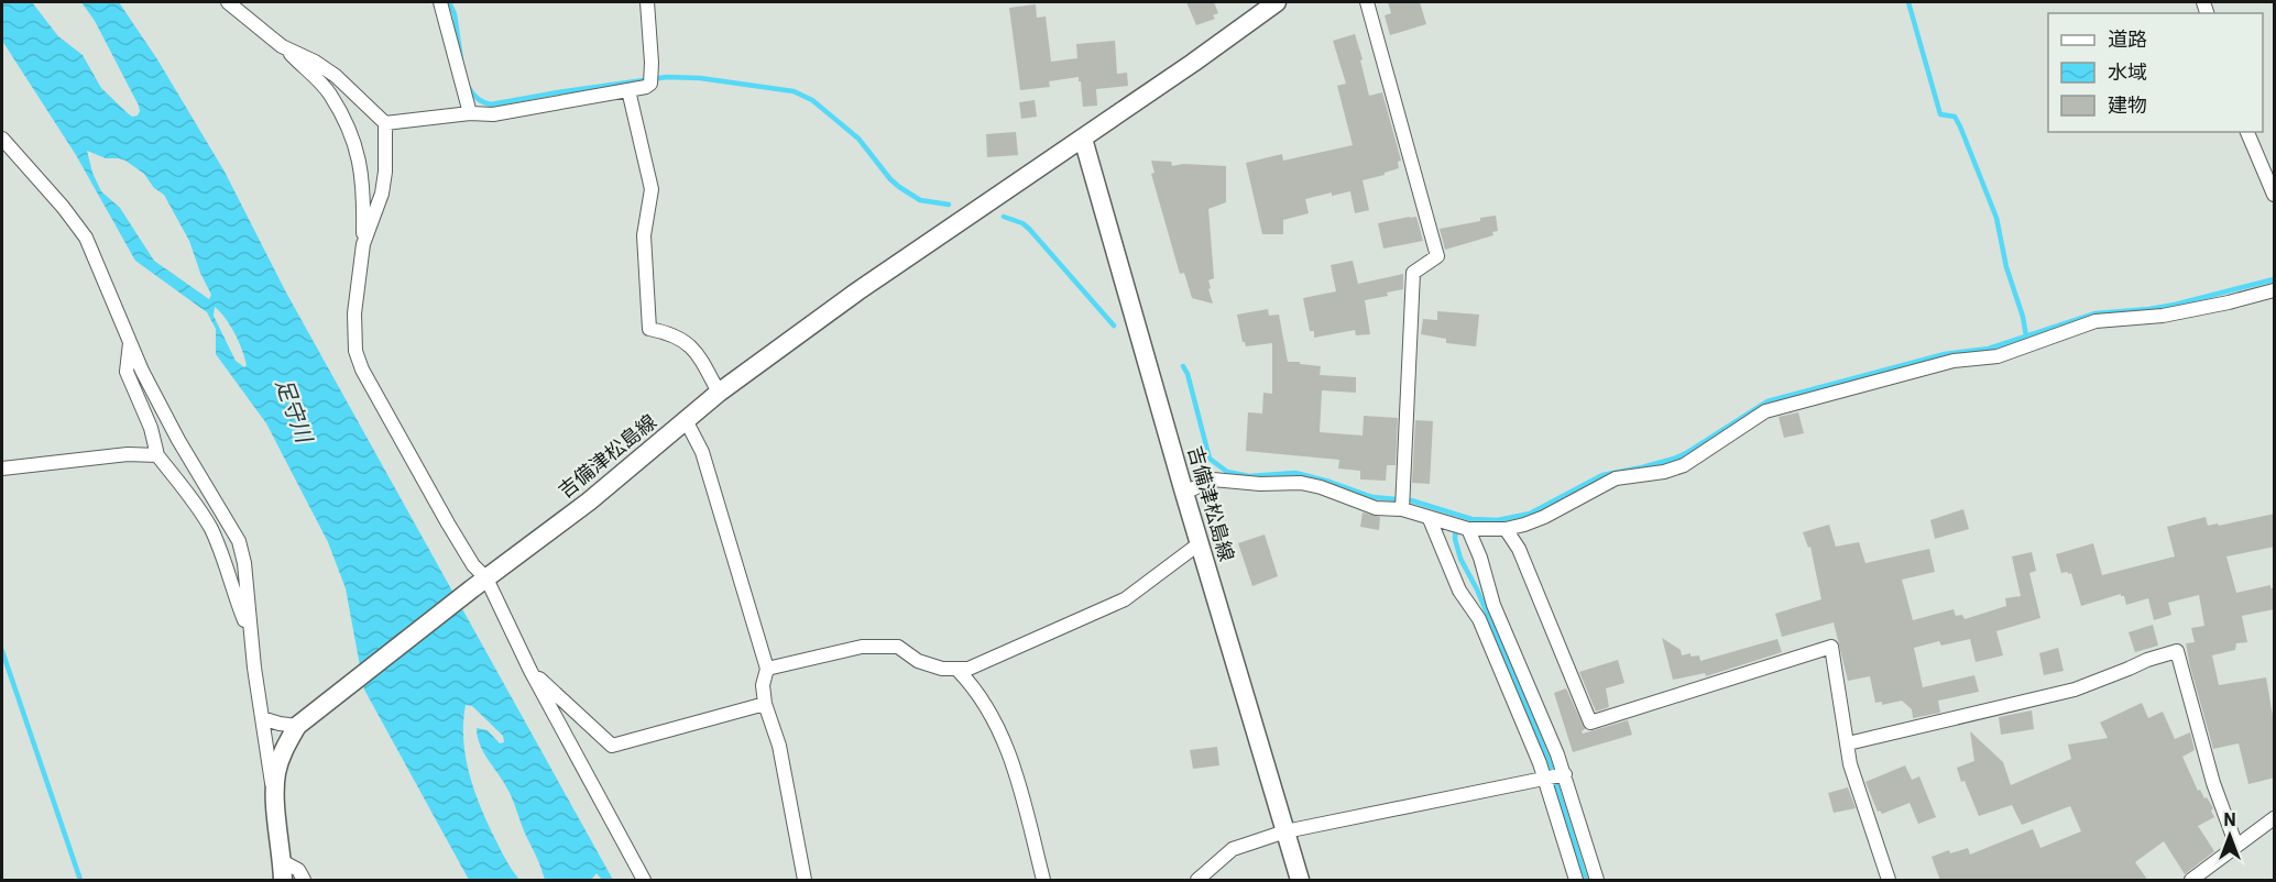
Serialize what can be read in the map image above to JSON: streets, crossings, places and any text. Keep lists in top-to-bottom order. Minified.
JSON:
{"streets":{"main road":["吉備津松島線"]},"water":["足守川"],"legend":["道路","水域","建物"],"north":"top"}
